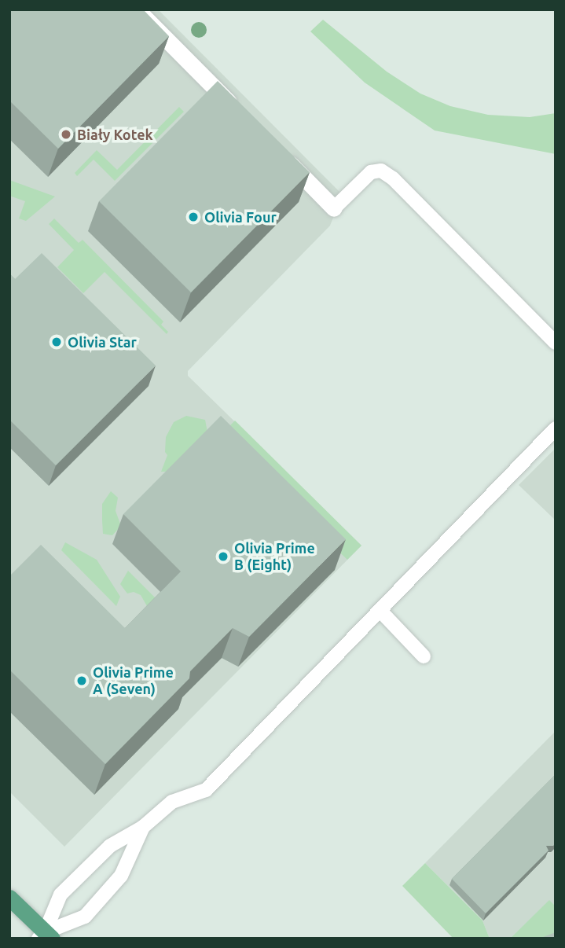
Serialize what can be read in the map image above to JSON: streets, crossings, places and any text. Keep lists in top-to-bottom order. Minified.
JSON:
{"places":["Biały Kotek","Olivia Four","Olivia Star","Olivia Prime B (Eight)","Olivia Prime A (Seven)"]}
